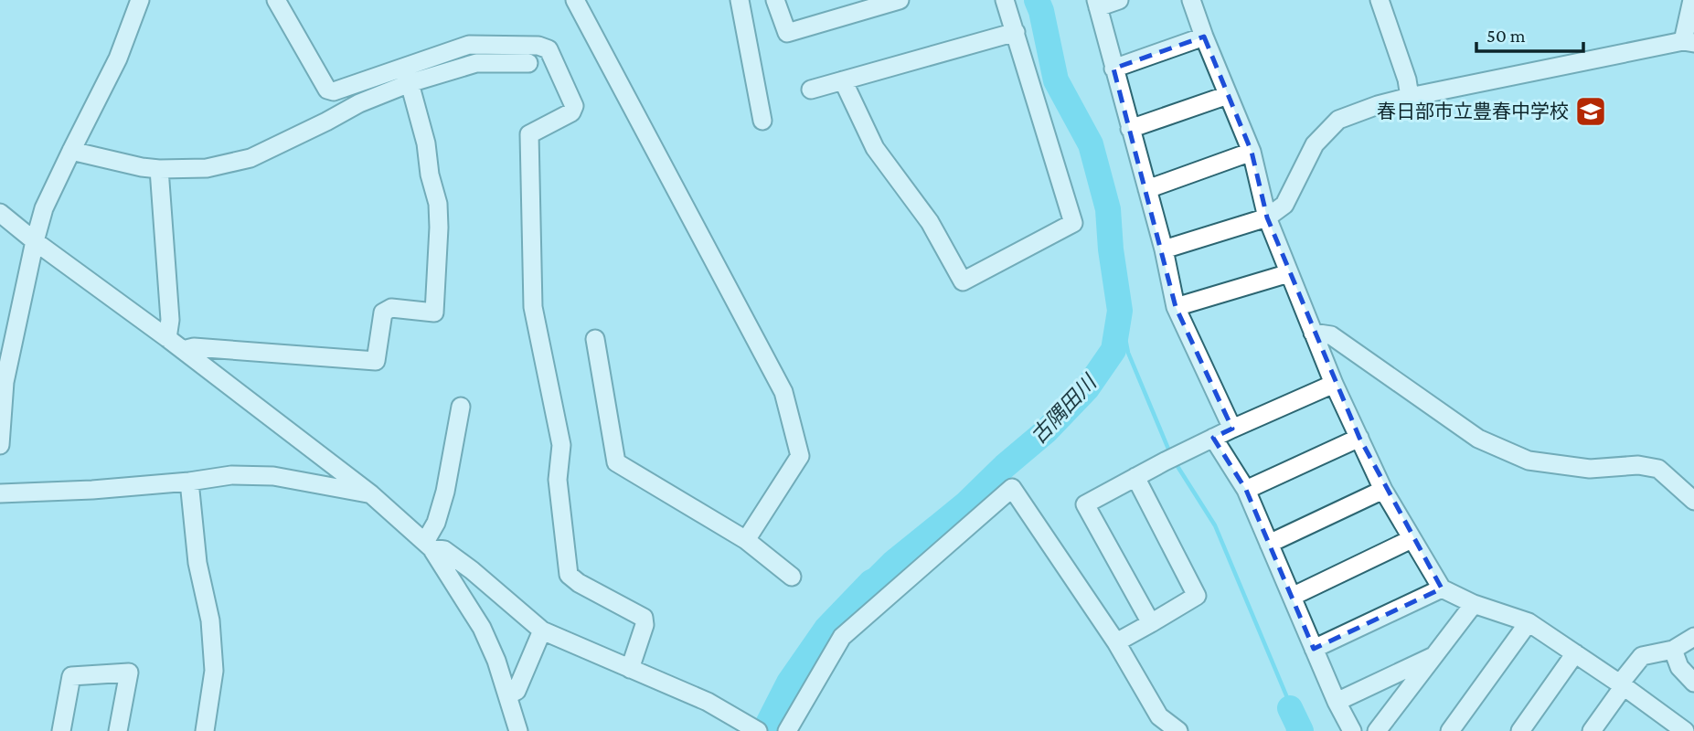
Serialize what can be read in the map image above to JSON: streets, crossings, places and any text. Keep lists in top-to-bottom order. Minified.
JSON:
{"water":["古隅田川"],"places":{"school or university":["春日部市立豊春中学校"]},"scale_bar":"50 m"}
